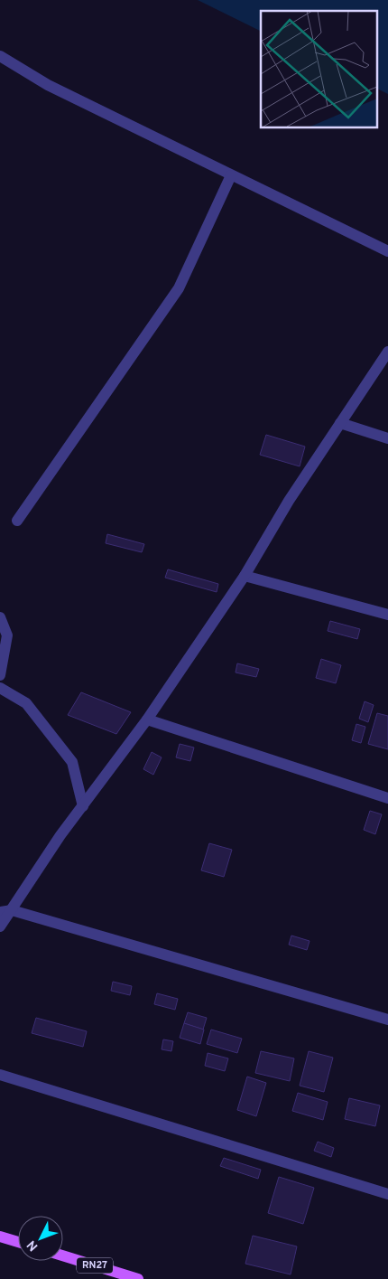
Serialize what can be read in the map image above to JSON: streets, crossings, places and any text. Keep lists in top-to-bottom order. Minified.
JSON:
{"streets":{"main road":["RN27"]},"north":"bottom left"}
